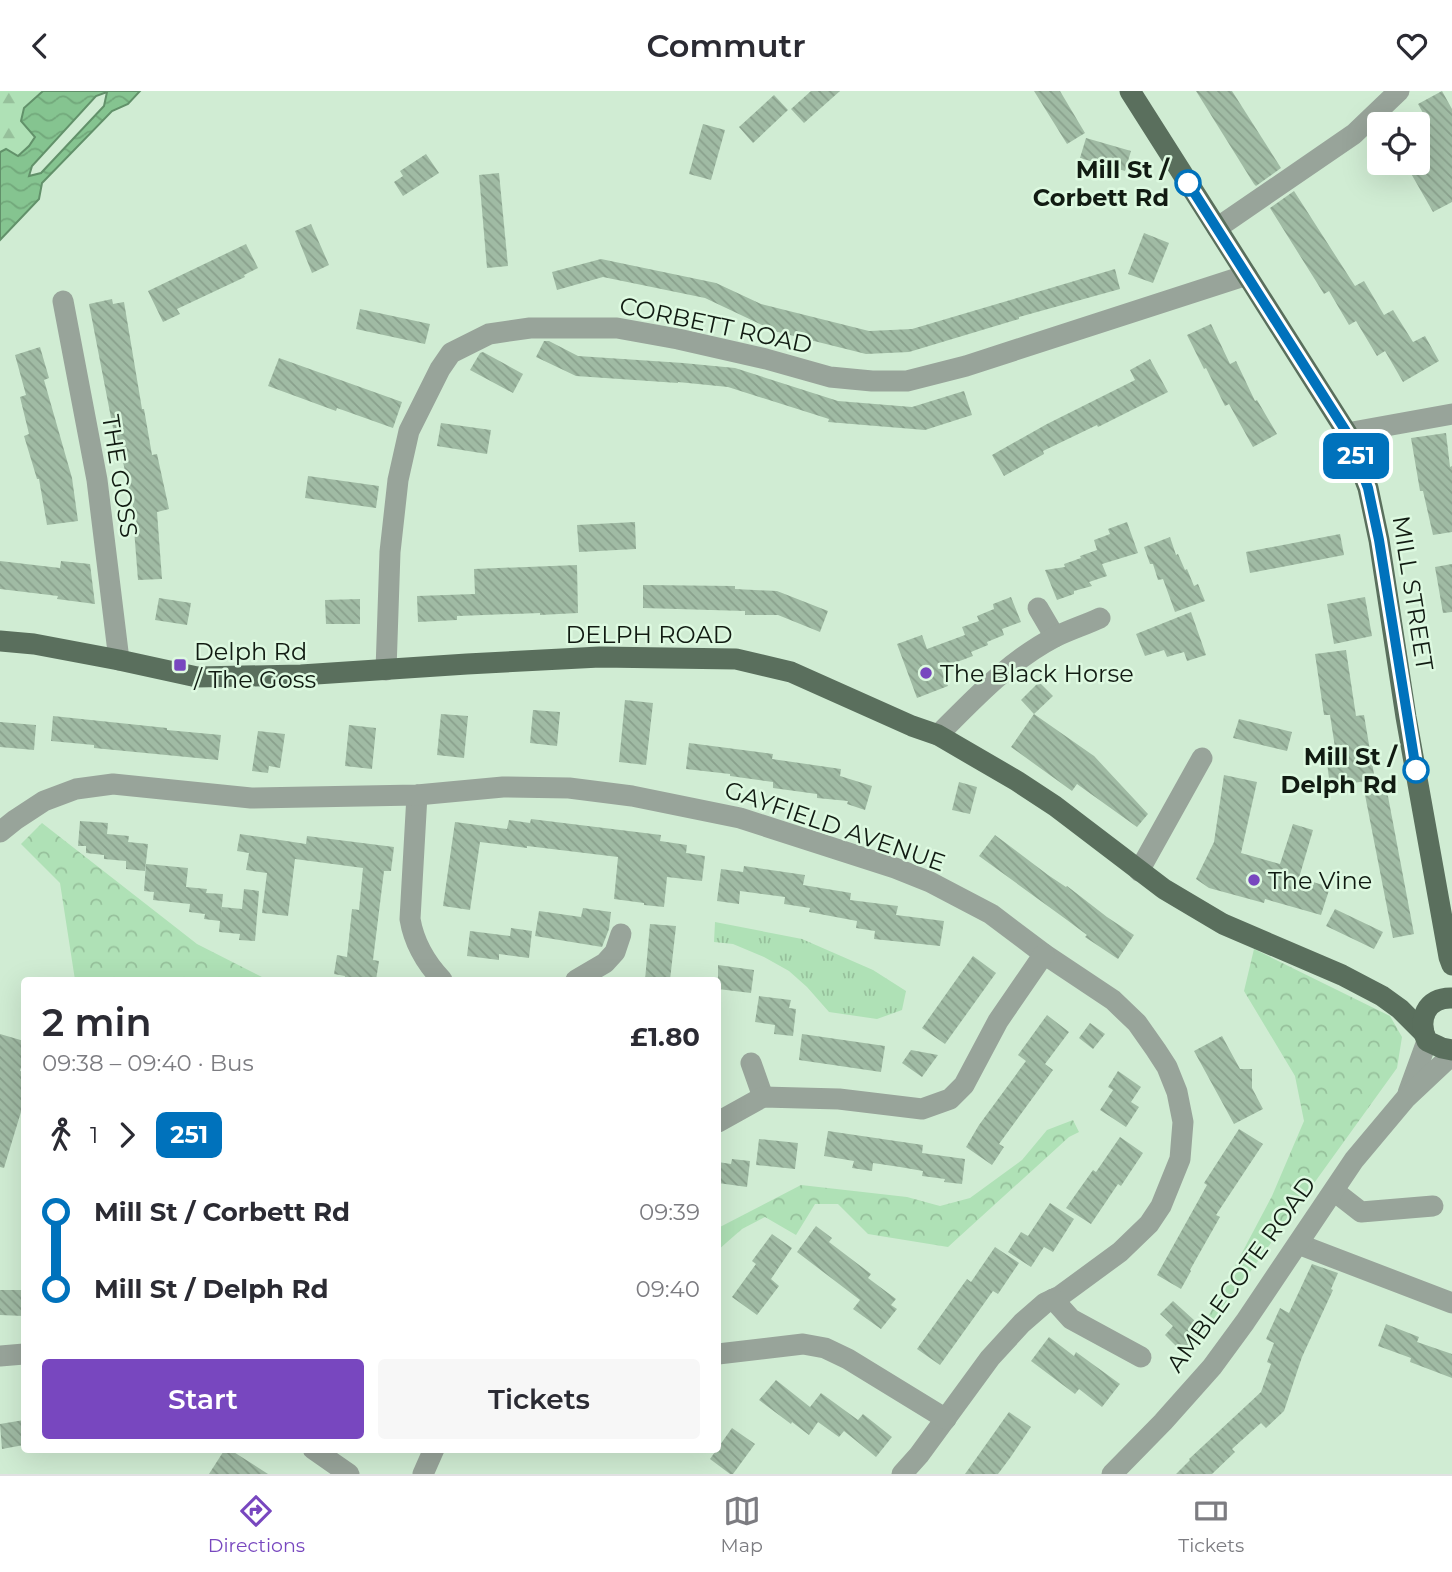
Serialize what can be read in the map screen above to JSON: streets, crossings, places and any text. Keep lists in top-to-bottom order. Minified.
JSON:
{"streets":{"main road":["MILL STREET","DELPH ROAD"],"street":["CORBETT ROAD","THE GOSS","GAYFIELD AVENUE","AMBLECOTE ROAD"]},"crossings":[["CORBETT ROAD","MILL STREET"],["CORBETT ROAD","DELPH ROAD"],["THE GOSS","DELPH ROAD"],["MILL STREET","DELPH ROAD"],["MILL STREET","AMBLECOTE ROAD"],["DELPH ROAD","AMBLECOTE ROAD"]],"places":{"other":["Mill St / Corbett Rd","The Black Horse","Mill St / Delph Rd","The Vine"],"transit":["Delph Rd / The Goss"]},"lines":["bus line 251"],"page":{"header":"Commutr","on_map":"251","heading":["2 min","09:38 – 09:40 · Bus","£1.80"],"legs":["1","251"],"list":[{"name":"Mill St / Corbett Rd","value":"09:39"},{"name":"Mill St / Delph Rd","value":"09:40"}],"buttons":["Start","Tickets"],"tabs":["Directions","Map","Tickets"]}}
